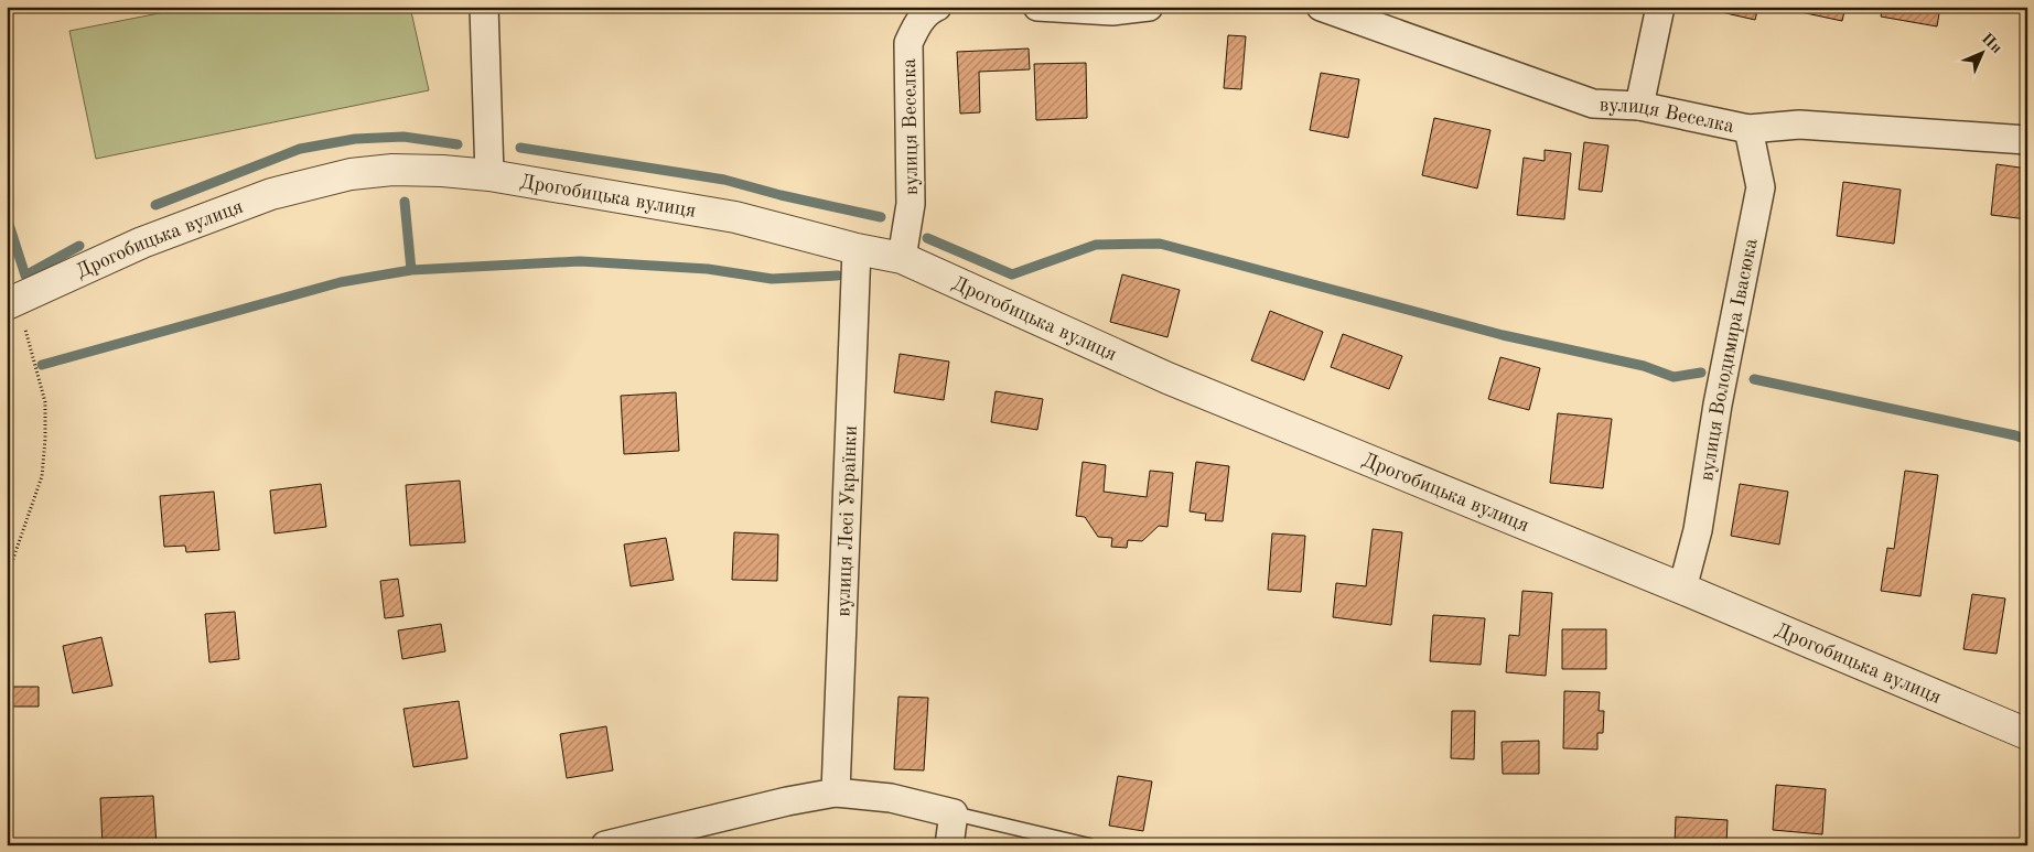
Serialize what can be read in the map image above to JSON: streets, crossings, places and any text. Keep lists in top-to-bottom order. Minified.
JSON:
{"streets":{"street":["вулиця Веселка","Дрогобицька вулиця","вулиця Володимира Івасюка","вулиця Лесі Українки"]},"crossings":[["вулиця Веселка","Дрогобицька вулиця"],["вулиця Веселка","вулиця Володимира Івасюка"],["Дрогобицька вулиця","вулиця Володимира Івасюка"],["Дрогобицька вулиця","вулиця Лесі Українки"]],"north":"top right"}
